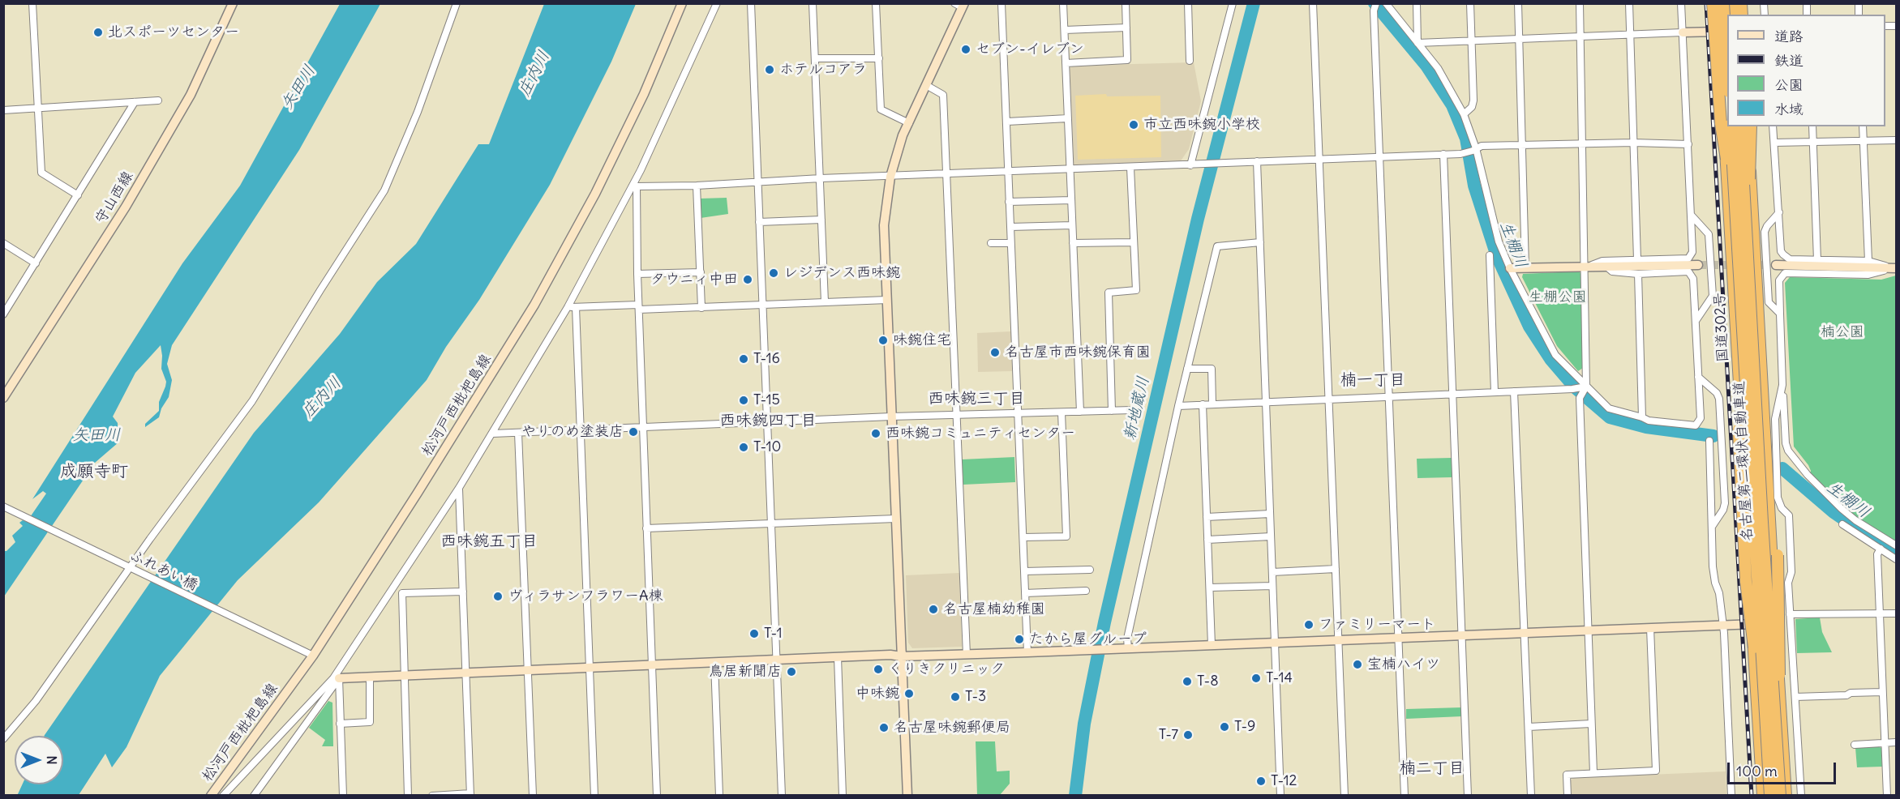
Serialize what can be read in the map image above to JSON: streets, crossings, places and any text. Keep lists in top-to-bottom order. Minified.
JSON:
{"streets":{"highway":["国道302号","名古屋第二環状自動車道"],"street":["守山西線","松河戸西枇杷島線","ふれあい橋"]},"crossings":[["国道302号","名古屋第二環状自動車道"],["松河戸西枇杷島線","ふれあい橋"]],"districts":["楠一丁目","西味鋺三丁目","西味鋺四丁目","成願寺町","西味鋺五丁目","楠二丁目"],"water":["庄内川","矢田川","生棚川","新地蔵川"],"parks":["生棚公園","楠公園"],"places":["北スポーツセンター","セブン-イレブン","ホテルコアラ","市立西味鋺小学校","レジデンス西味鋺","タウニィ中田","味鋺住宅","名古屋市西味鋺保育園","T-16","T-15","やりのめ塗装店","西味鋺コミュニティセンター","T-10","ヴィラサンフラワーA棟","名古屋楠幼稚園","ファミリーマート","T-1","たから屋グループ","宝楠ハイツ","くりきクリニック","鳥居新聞店","T-14","T-8","中味鋺","T-3","T-9","名古屋味鋺郵便局","T-7","T-12"],"legend":["道路","鉄道","公園","水域"],"scale_bar":"100 m","north":"right"}
